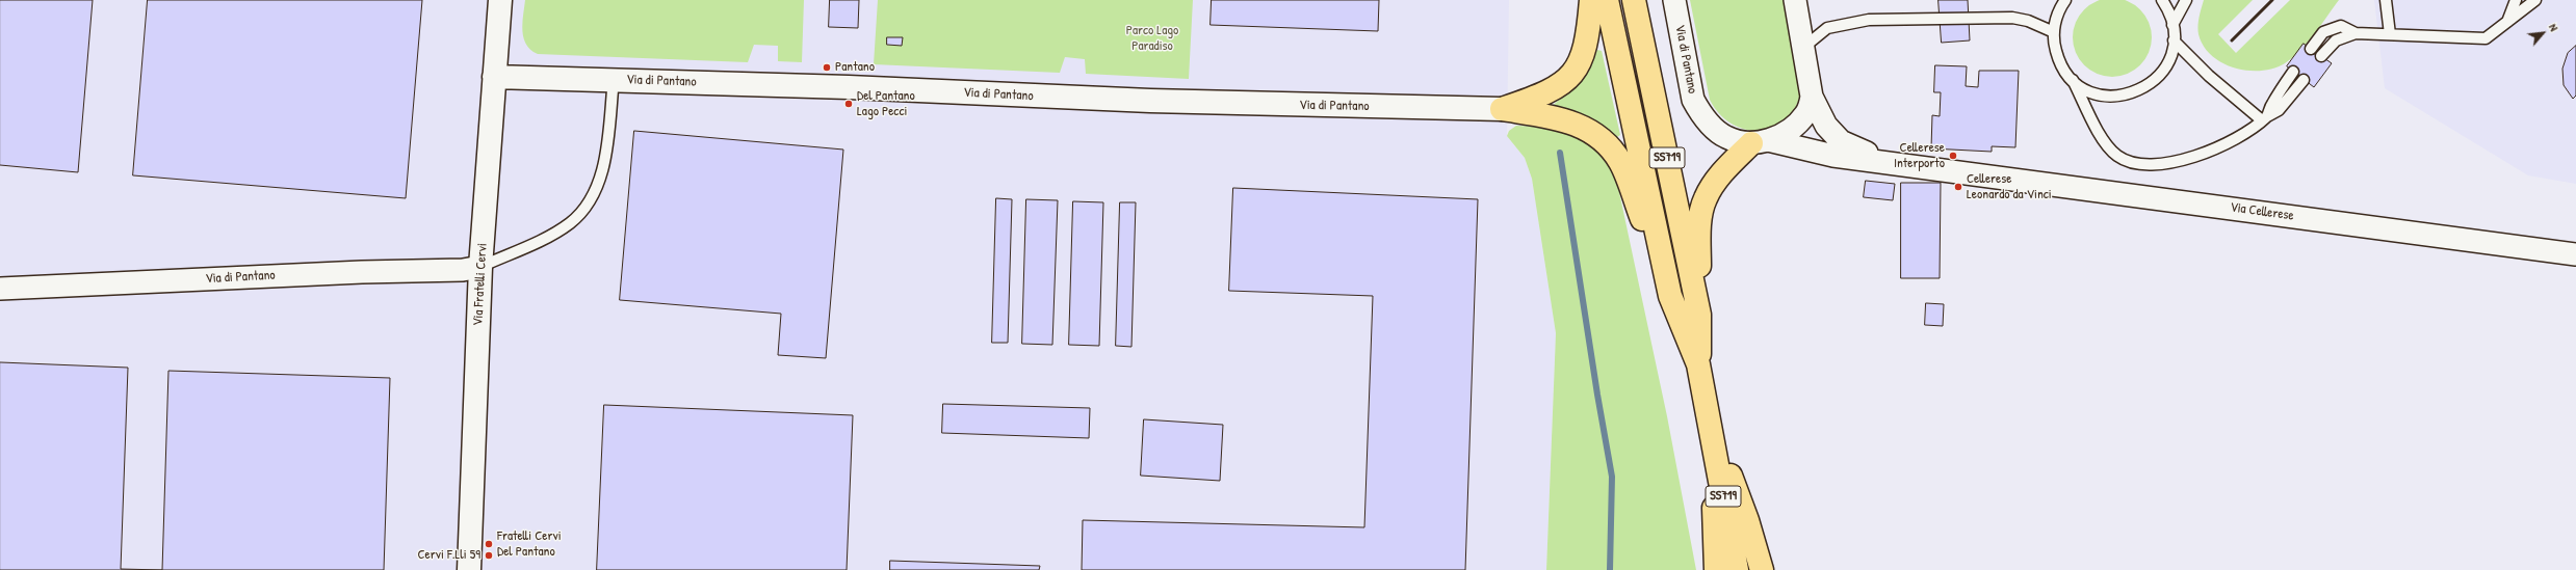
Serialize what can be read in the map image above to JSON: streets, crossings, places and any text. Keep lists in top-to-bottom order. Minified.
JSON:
{"streets":{"highway":["SS719"],"street":["Via di Pantano","Via Cellerese","Via Fratelli Cervi"]},"crossings":[["Via di Pantano","Via Cellerese"],["Via di Pantano","Via Fratelli Cervi"]],"parks":["Parco Lago Paradiso"],"places":["Pantano","Del Pantano Lago Pecci","Cellerese Interporto","Cellerese Leonardo da Vinci","Fratelli Cervi Del Pantano","Cervi F.Lli 59"],"north":"top right"}
